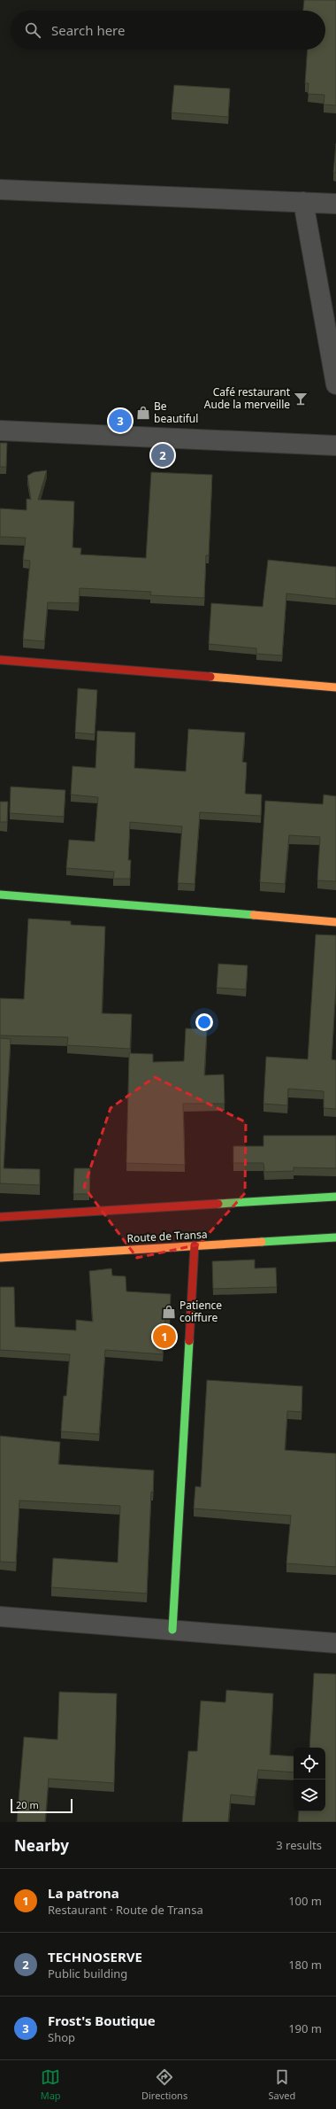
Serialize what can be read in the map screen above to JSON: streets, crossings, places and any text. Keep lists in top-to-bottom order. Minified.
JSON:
{"streets":{"street":["Route de Transa"]},"places":{"bar":["Café restaurant Aude la merveille"],"shop":["Be beautiful","Patience coiffure"]},"scale_bar":"20 m","page":{"search":"Search here","pins":["3","2","1"],"scale":"20 m","heading":["Nearby","3 results"],"list":[{"mark":"1","name":"La patrona","note":"Restaurant · Route de Transa","value":"100 m"},{"mark":"2","name":"TECHNOSERVE","note":"Public building","value":"180 m"},{"mark":"3","name":"Frost's Boutique","note":"Shop","value":"190 m"}],"nav":["Map","Directions","Saved"]}}
